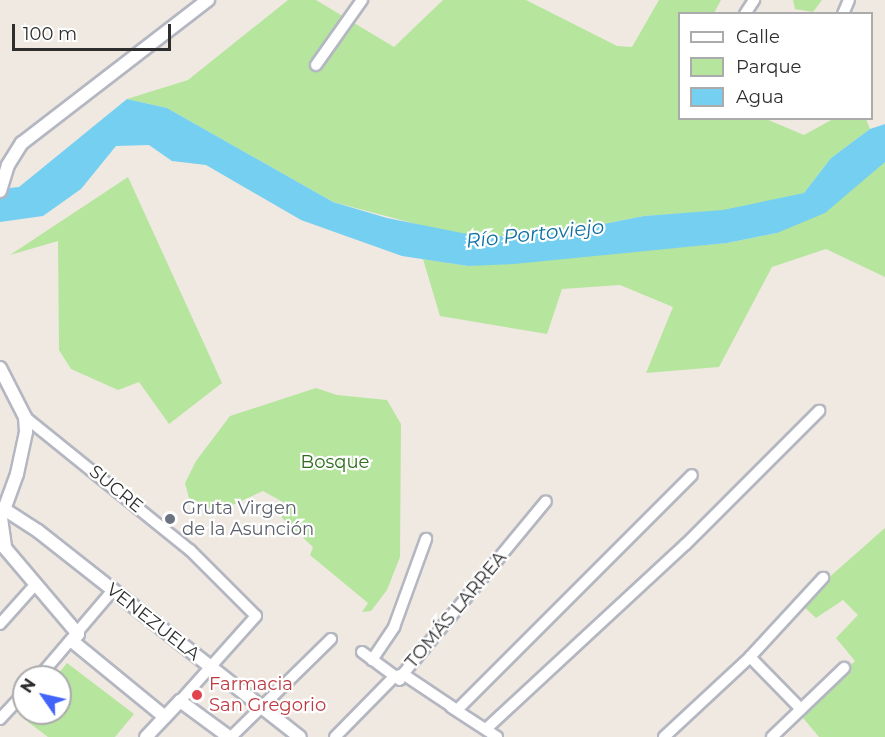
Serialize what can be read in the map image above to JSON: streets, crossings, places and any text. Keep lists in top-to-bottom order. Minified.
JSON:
{"streets":{"street":["SUCRE","TOMÁS LARREA","VENEZUELA"]},"crossings":[["SUCRE","VENEZUELA"]],"water":["Río Portoviejo"],"parks":["Bosque"],"places":["Gruta Virgen de la Asunción","Farmacia San Gregorio"],"legend":["Calle","Parque","Agua"],"scale_bar":"100 m","north":"top left"}
